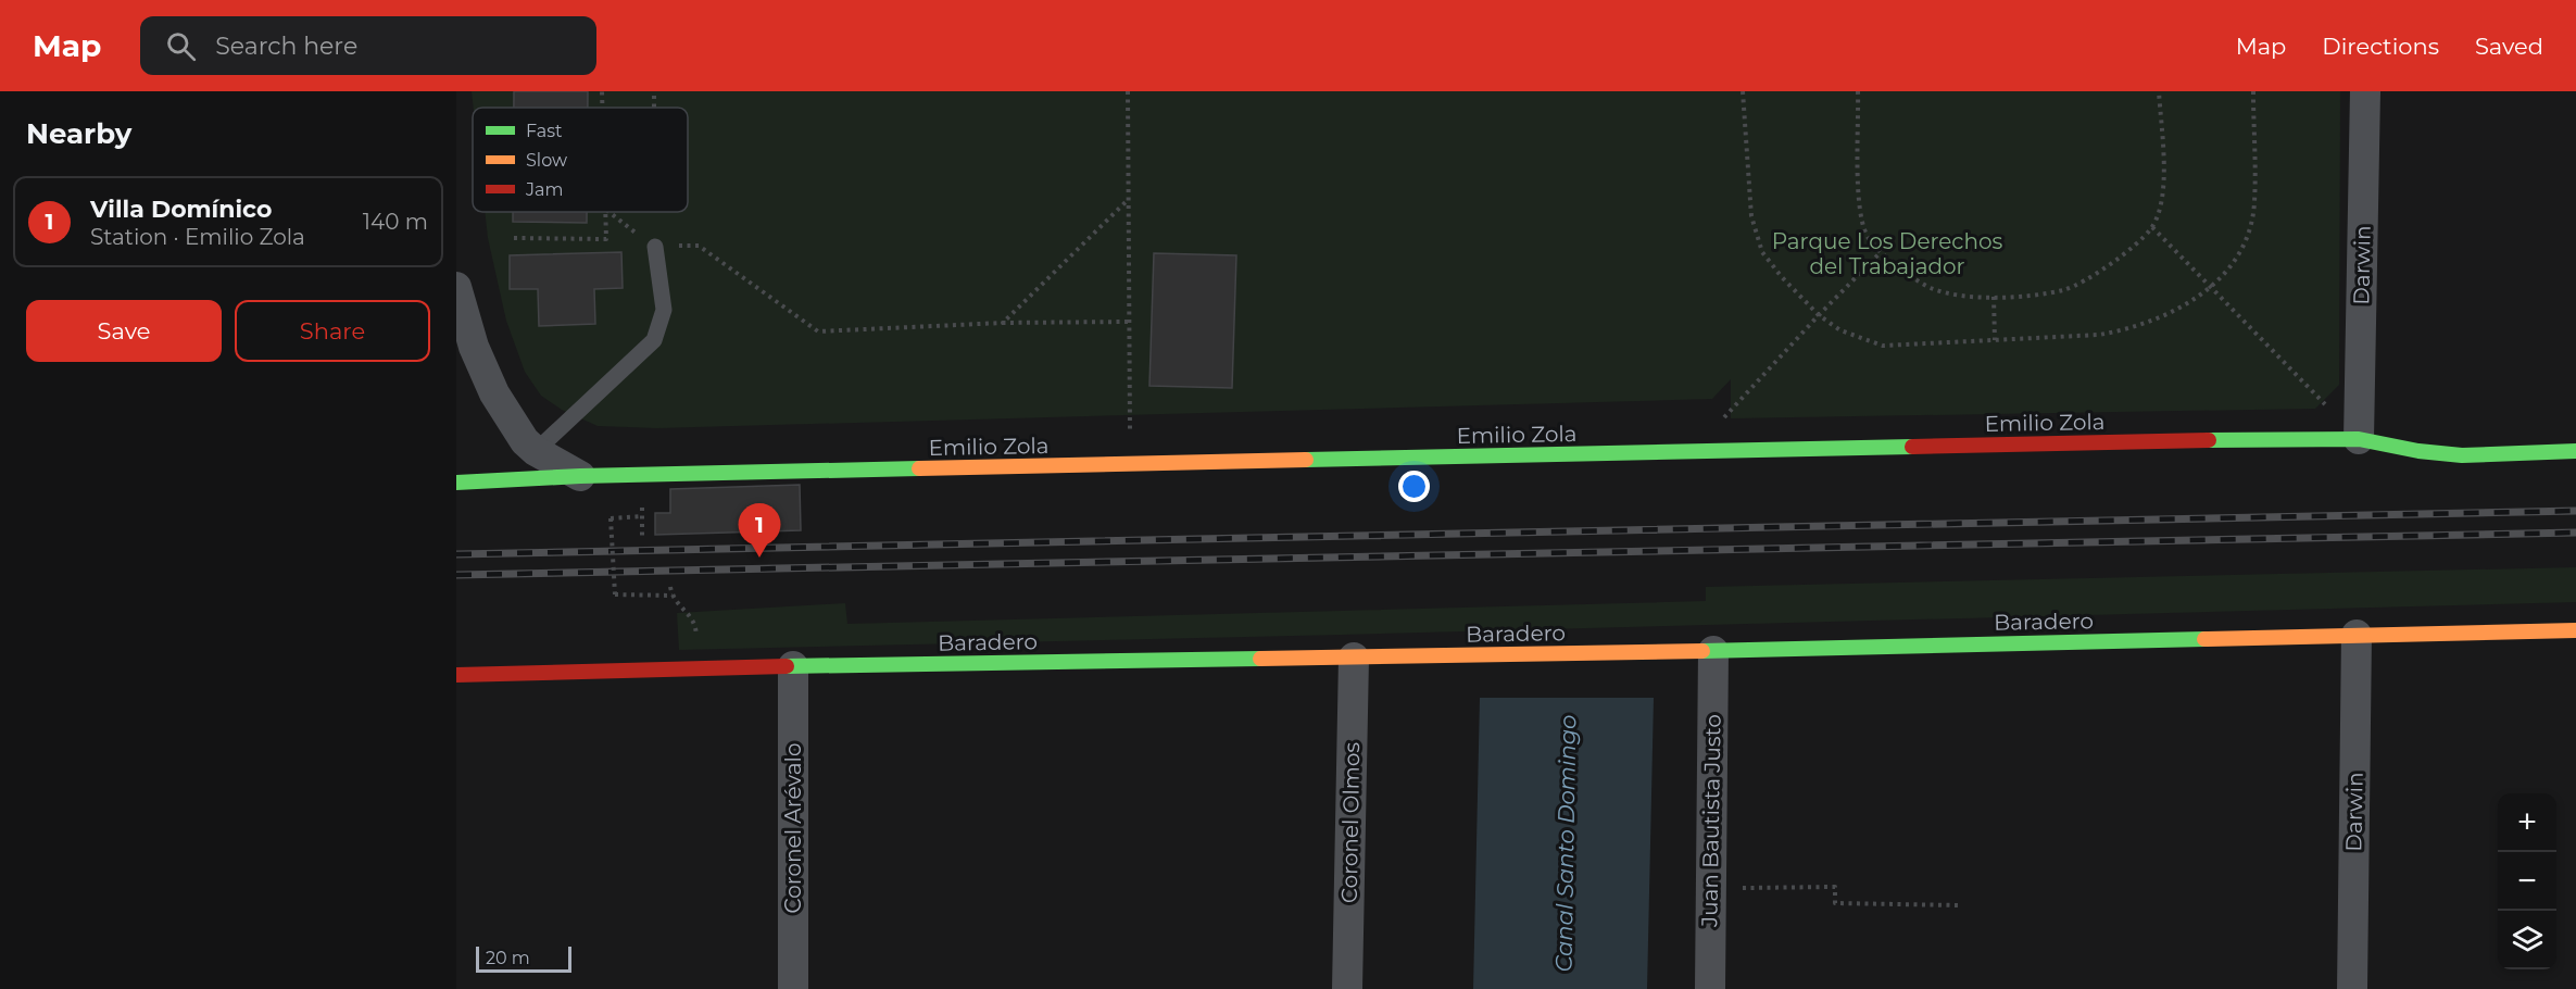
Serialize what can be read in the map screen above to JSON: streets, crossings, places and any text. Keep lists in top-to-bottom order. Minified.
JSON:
{"streets":{"street":["Darwin","Emilio Zola","Baradero","Juan Bautista Justo","Coronel Olmos","Coronel Arévalo"]},"crossings":[["Darwin","Emilio Zola"],["Darwin","Baradero"],["Baradero","Juan Bautista Justo"],["Baradero","Coronel Olmos"],["Baradero","Coronel Arévalo"]],"water":["Canal Santo Domingo"],"parks":["Parque Los Derechos del Trabajador"],"legend":["Fast","Slow","Jam"],"scale_bar":"20 m","page":{"header":"Map","search":"Search here","nav":["Map","Directions","Saved"],"heading":"Nearby","list":[{"mark":"1","name":"Villa Domínico","note":"Station · Emilio Zola","value":"140 m"}],"buttons":["Save","Share"],"pins":"1","map_buttons":["+","−"],"scale":"20 m"}}
